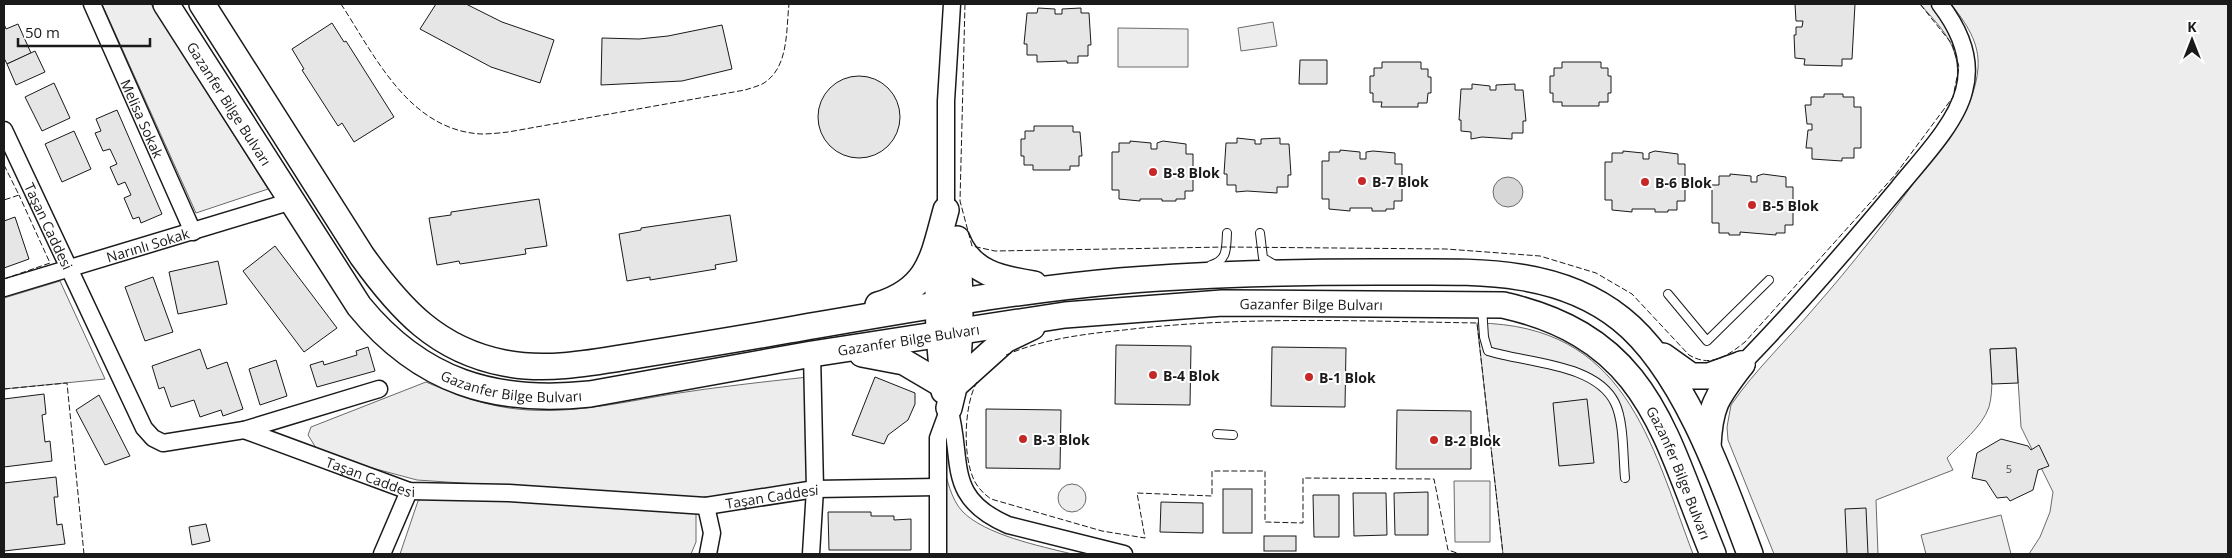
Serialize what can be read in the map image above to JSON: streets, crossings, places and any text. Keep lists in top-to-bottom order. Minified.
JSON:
{"streets":{"main road":["Gazanfer Bilge Bulvarı"],"street":["Melisa Sokak","Taşan Caddesi","Narınlı Sokak"]},"crossings":[["Gazanfer Bilge Bulvarı","Narınlı Sokak"],["Melisa Sokak","Narınlı Sokak"],["Taşan Caddesi","Narınlı Sokak"]],"places":["B-8 Blok","B-7 Blok","B-6 Blok","B-5 Blok","B-4 Blok","B-1 Blok","B-3 Blok","B-2 Blok"],"house_numbers":["5"],"scale_bar":"50 m","north":"top"}
